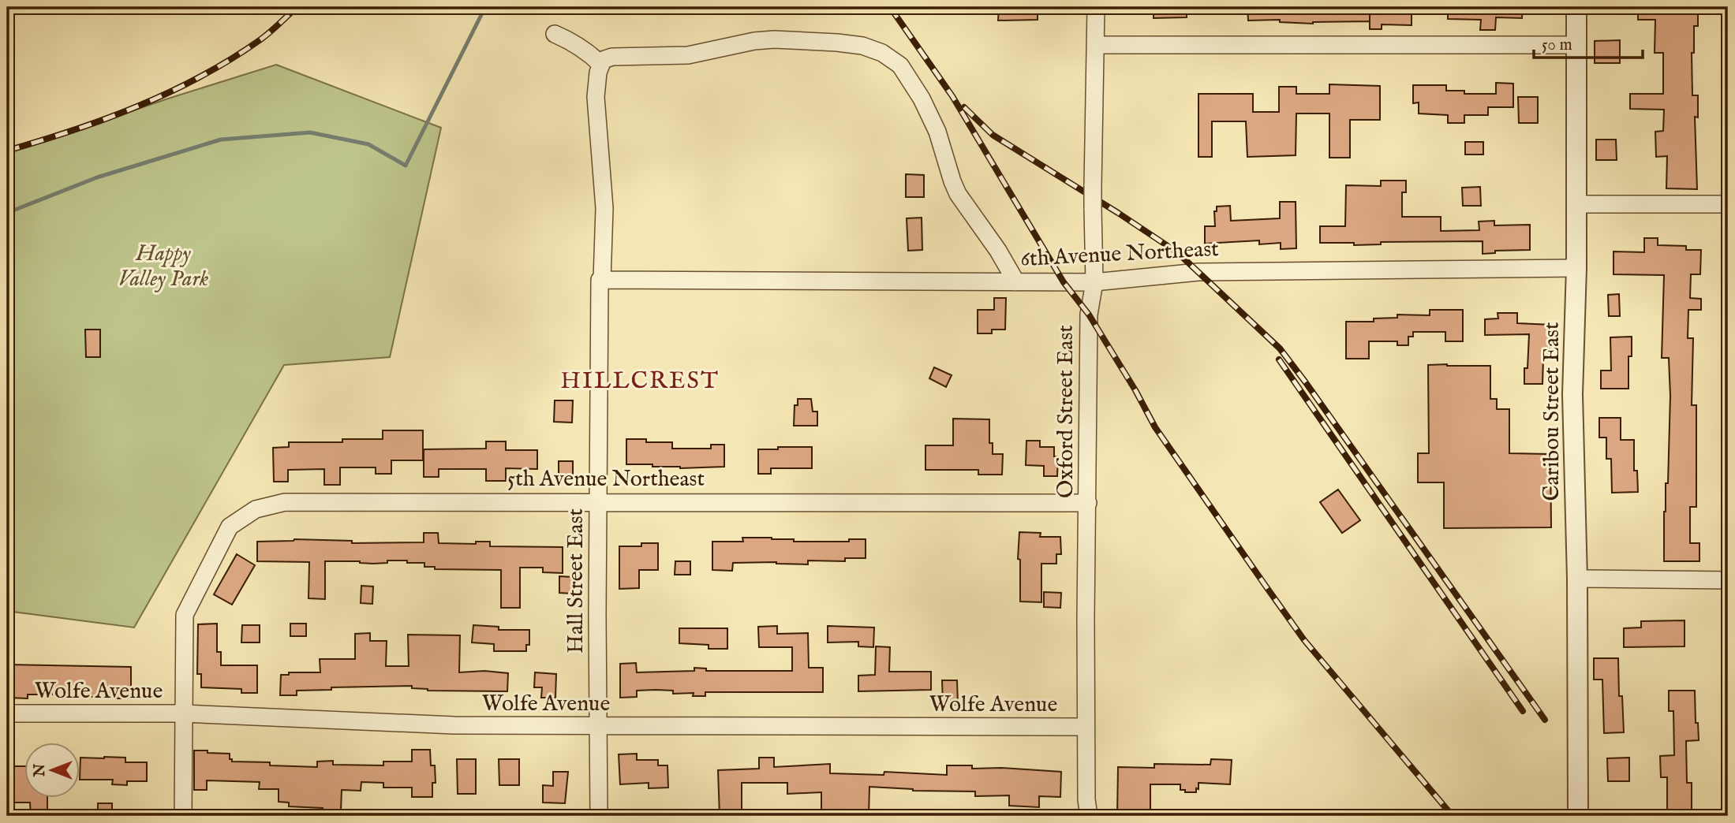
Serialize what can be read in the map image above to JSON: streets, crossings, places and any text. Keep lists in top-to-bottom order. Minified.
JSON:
{"streets":{"street":["6th Avenue Northeast","Oxford Street East","Caribou Street East","5th Avenue Northeast","Hall Street East","Wolfe Avenue"]},"crossings":[["6th Avenue Northeast","Oxford Street East"],["6th Avenue Northeast","Caribou Street East"],["6th Avenue Northeast","Hall Street East"],["Oxford Street East","5th Avenue Northeast"],["Oxford Street East","Wolfe Avenue"],["5th Avenue Northeast","Hall Street East"],["5th Avenue Northeast","Wolfe Avenue"],["Hall Street East","Wolfe Avenue"]],"districts":["HILLCREST"],"parks":["Happy Valley Park"],"scale_bar":"50 m","north":"left"}
